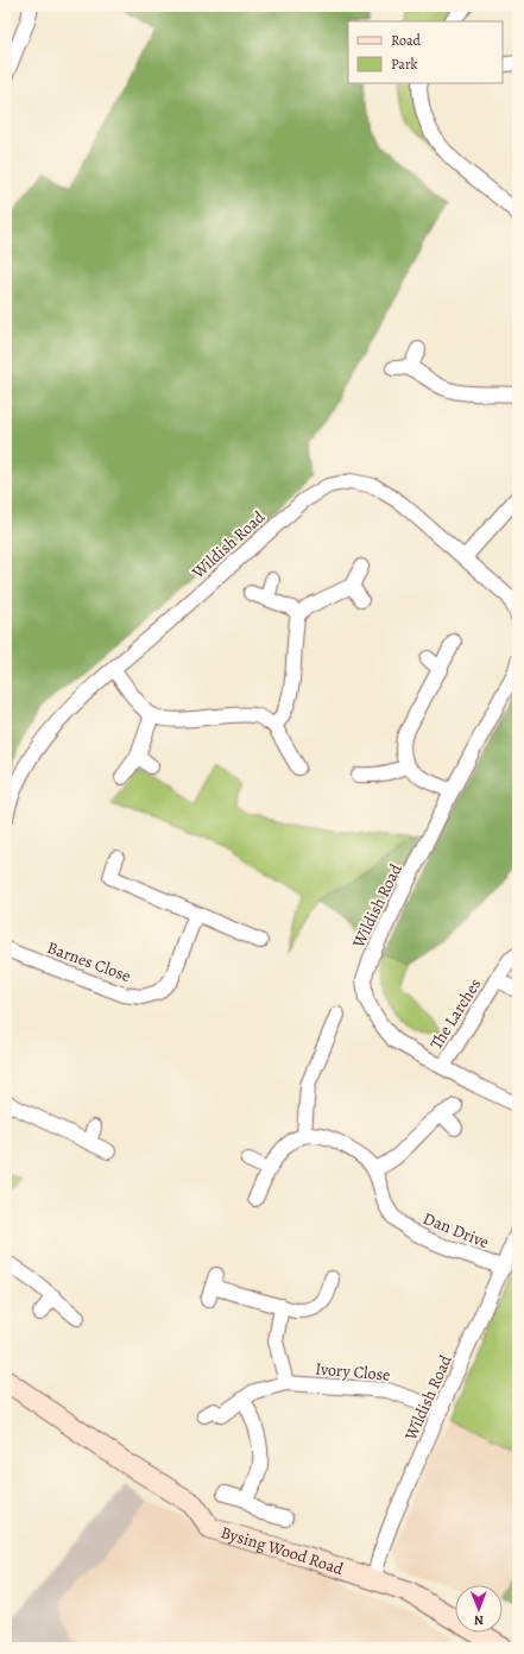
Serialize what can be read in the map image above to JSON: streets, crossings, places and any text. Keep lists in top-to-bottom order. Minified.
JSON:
{"streets":{"street":["Wildish Road","Barnes Close","The Larches","Dan Drive","Ivory Close","Bysing Wood Road"]},"crossings":[["Wildish Road","The Larches"],["Wildish Road","Dan Drive"],["Wildish Road","Ivory Close"],["Wildish Road","Bysing Wood Road"]],"legend":["Road","Park"],"north":"bottom"}
